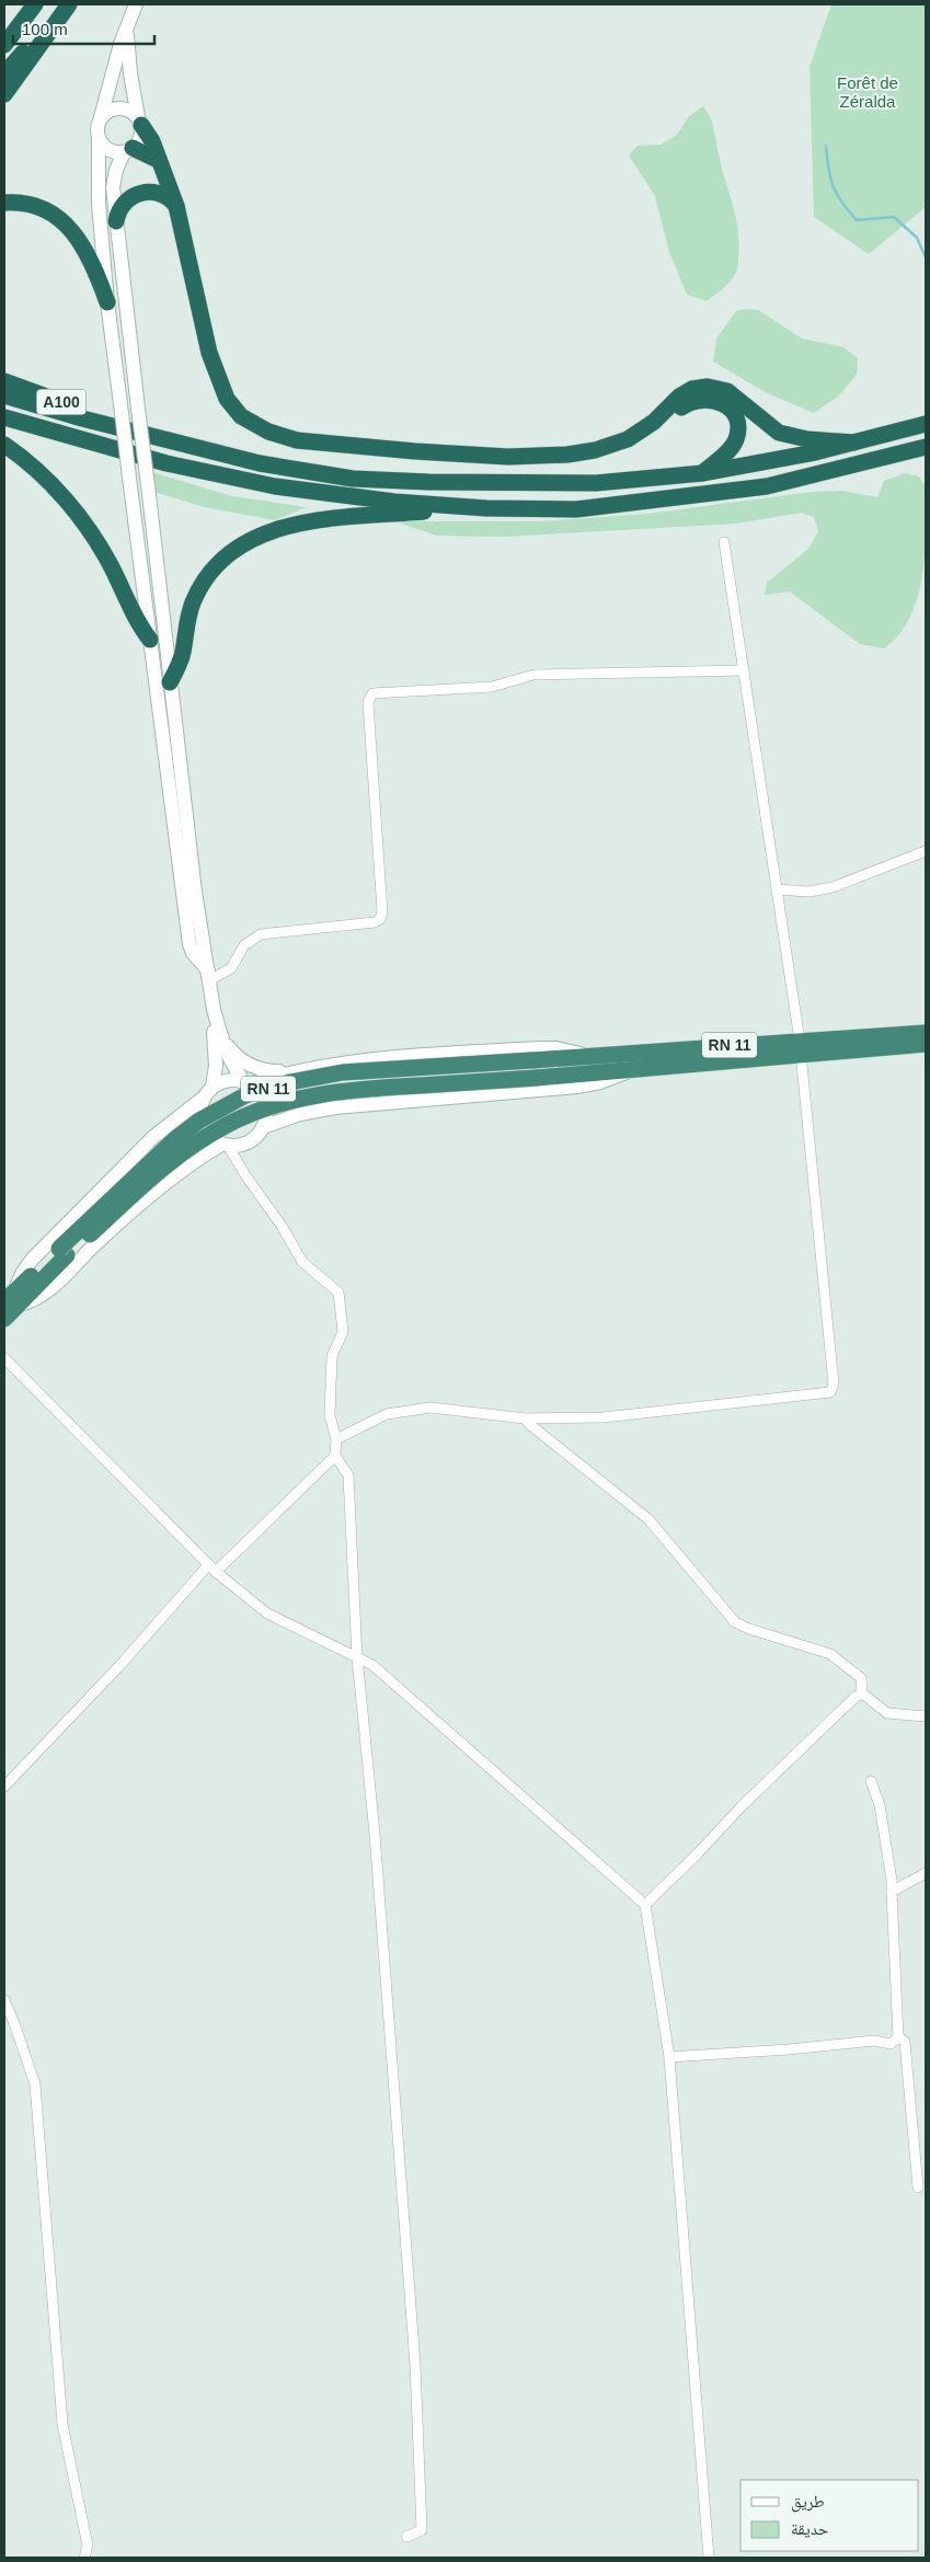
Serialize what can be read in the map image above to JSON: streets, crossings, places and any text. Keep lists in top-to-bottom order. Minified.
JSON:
{"streets":{"highway":["A100","RN 11"]},"parks":["Forêt de Zéralda"],"legend":["طريق","حديقة"],"scale_bar":"100 m"}
